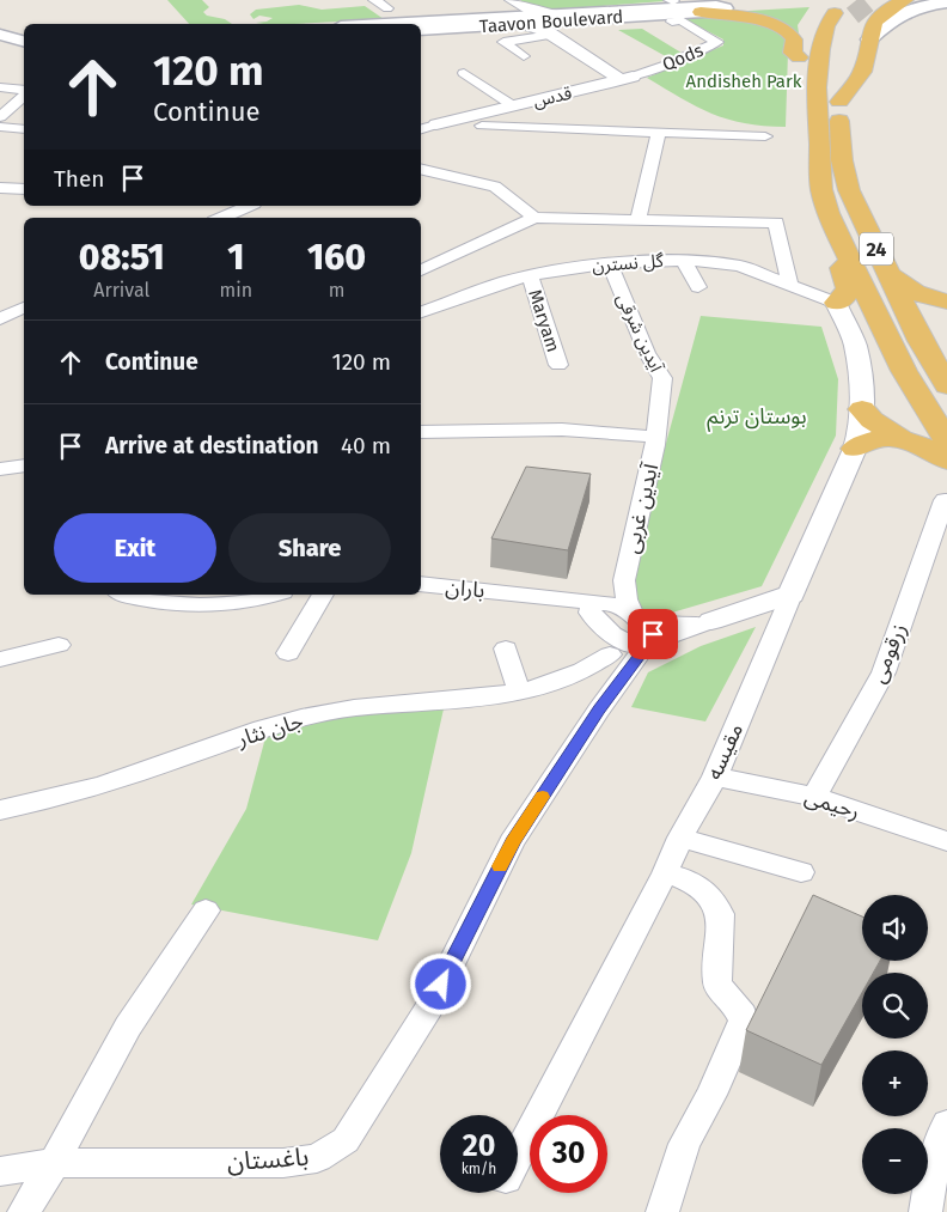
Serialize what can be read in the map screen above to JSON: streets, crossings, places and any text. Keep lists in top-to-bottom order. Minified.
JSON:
{"streets":{"highway":["24"],"main road":["Taavon Boulevard"],"street":["Qods","قدس","گل نسترن","Maryam","آیدین شرقی","آیدین غربی","باران","زرقومی","جان نثار","مقیسه","رحیمی","باغستان"]},"crossings":[["Qods","قدس"],["گل نسترن","Maryam"],["گل نسترن","آیدین شرقی"],["گل نسترن","مقیسه"],["آیدین شرقی","آیدین غربی"],["زرقومی","رحیمی"],["مقیسه","رحیمی"]],"parks":["Andisheh Park","بوستان ترنم"],"page":{"turn":["120 m","Continue"],"then":"Then","eta":["08:51","Arrival","1","min","160","m"],"list":[{"name":"Continue","value":"120 m"},{"name":"Arrive at destination","value":"40 m"}],"buttons":["Exit","Share"],"map_buttons":["+","−"],"speed":"20 km/h","limit":"30"}}
